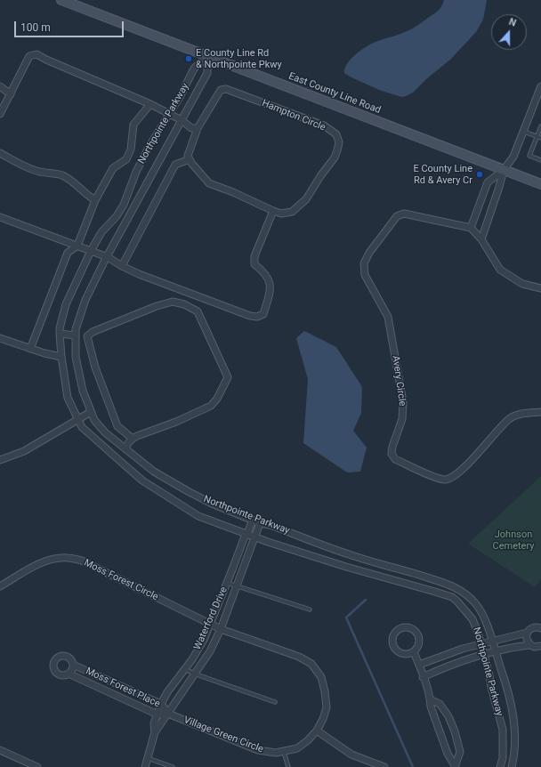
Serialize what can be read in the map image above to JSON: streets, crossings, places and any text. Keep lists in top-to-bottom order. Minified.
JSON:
{"streets":{"main road":["East County Line Road"],"street":["Hampton Circle","Northpointe Parkway","Avery Circle","Moss Forest Circle","Waterford Drive","Moss Forest Place","Village Green Circle"]},"crossings":[["East County Line Road","Northpointe Parkway"],["Northpointe Parkway","Waterford Drive"],["Moss Forest Circle","Waterford Drive"],["Moss Forest Circle","Village Green Circle"],["Waterford Drive","Moss Forest Place"],["Waterford Drive","Village Green Circle"],["Moss Forest Place","Village Green Circle"]],"parks":["Johnson Cemetery"],"places":["E County Line Rd & Northpointe Pkwy","E County Line Rd & Avery Cr"],"scale_bar":"100 m","north":"top"}
